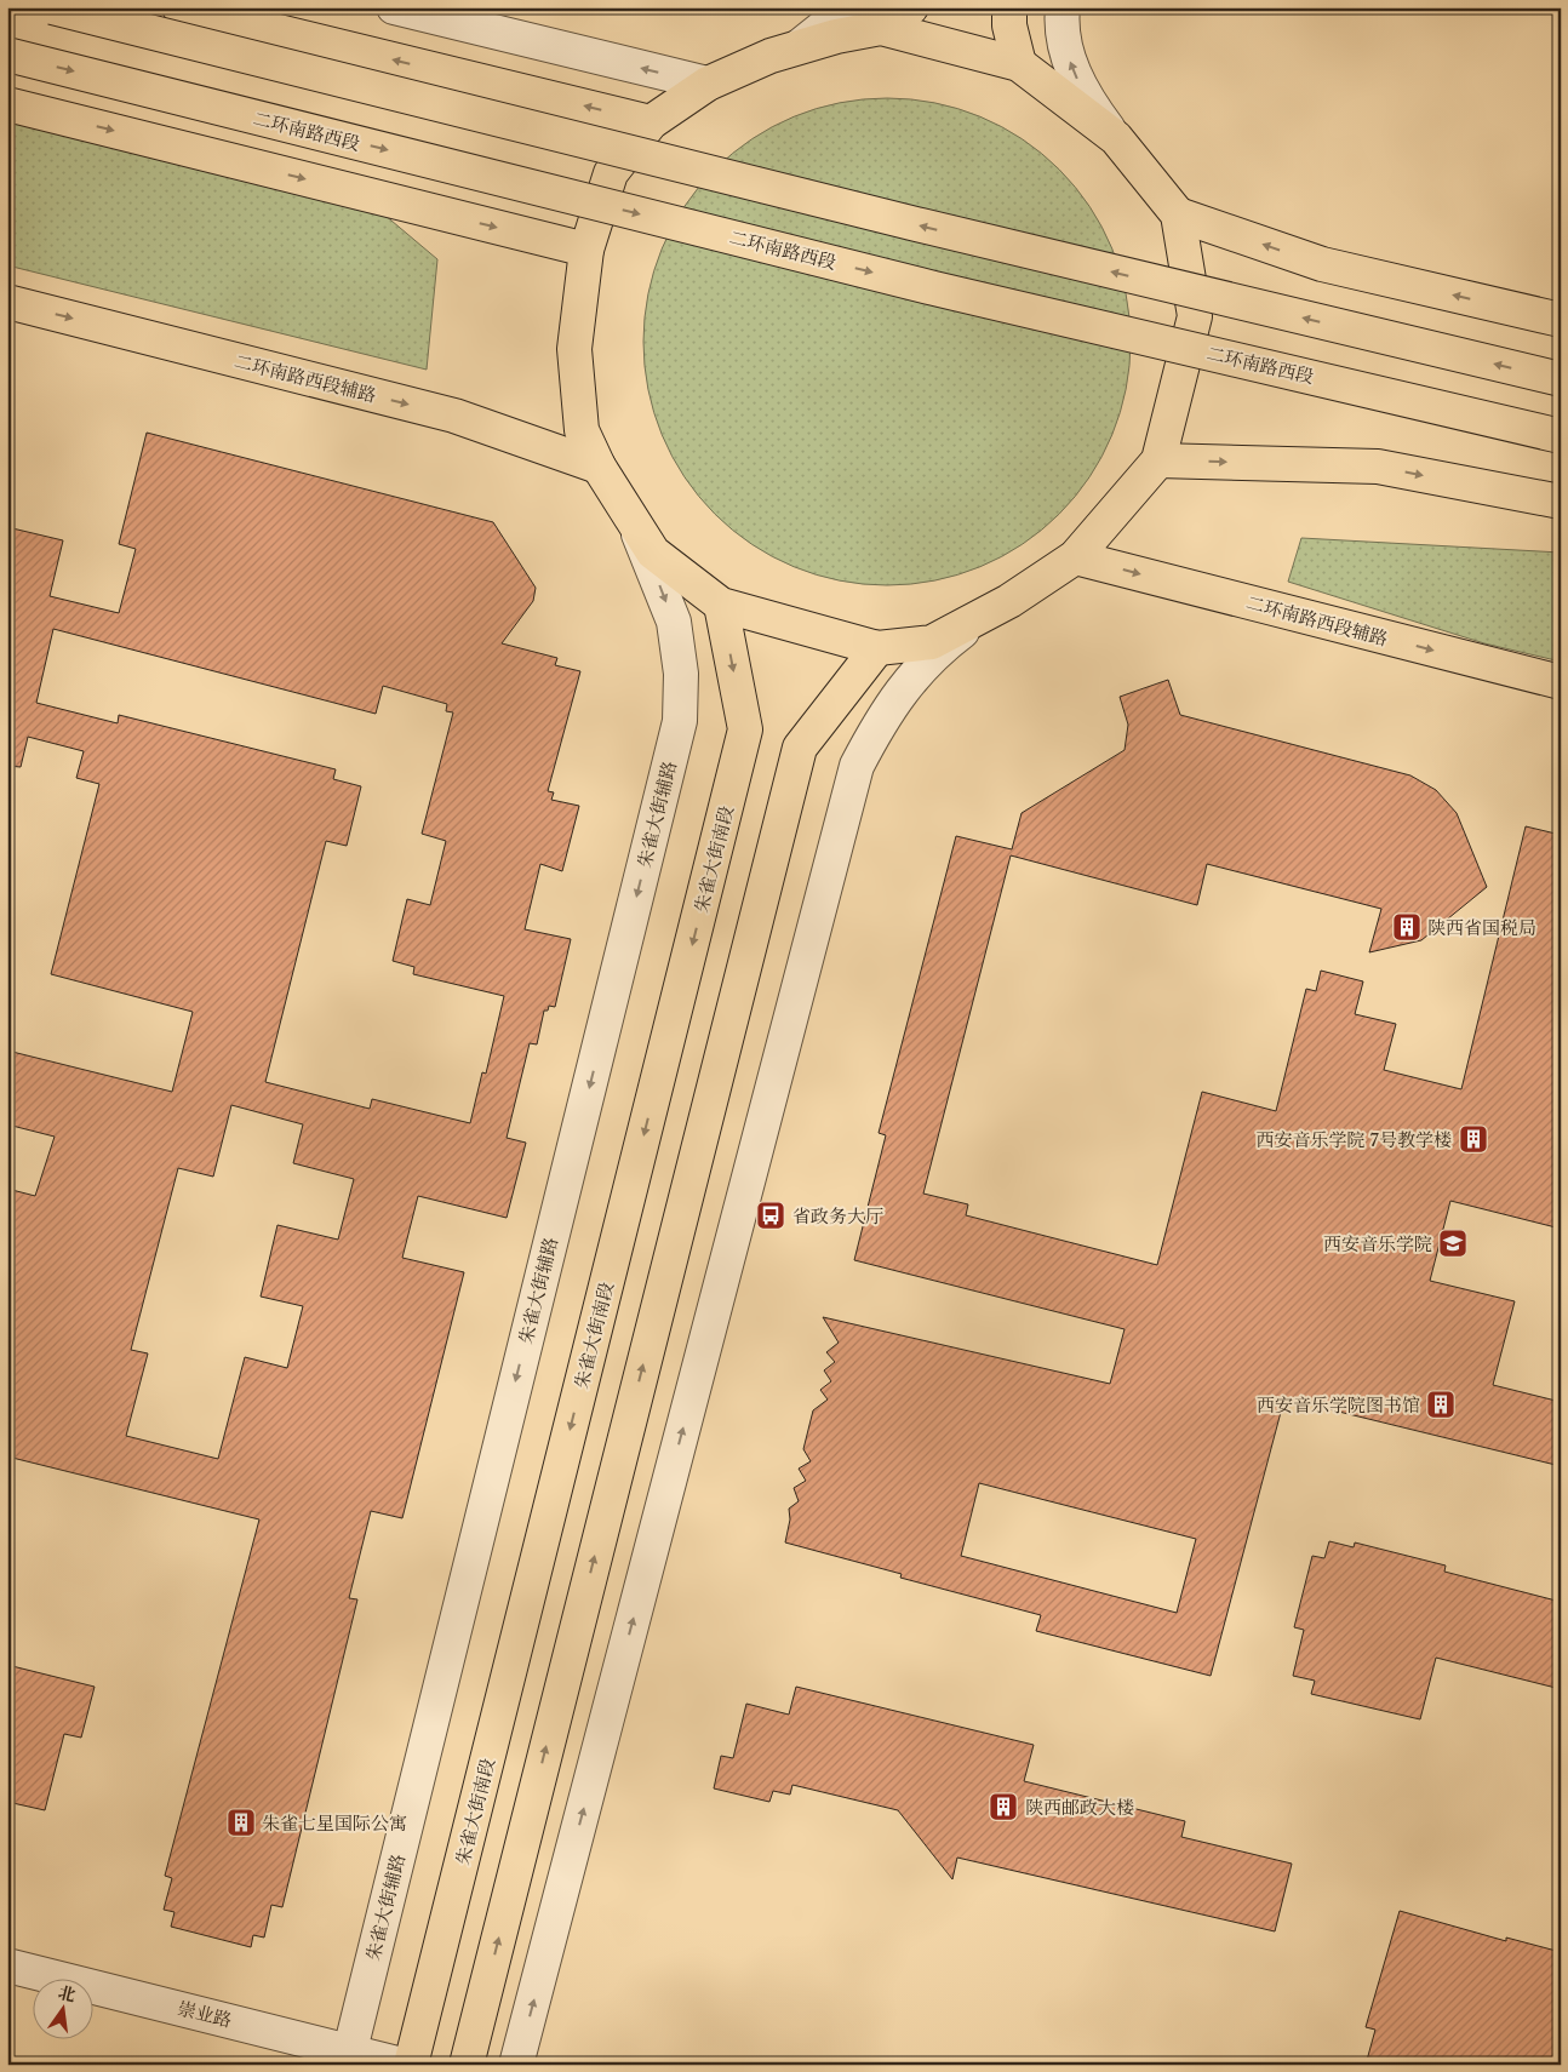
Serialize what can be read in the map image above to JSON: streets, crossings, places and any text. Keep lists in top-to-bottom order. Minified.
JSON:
{"streets":{"main road":["二环南路西段","二环南路西段辅路","朱雀大街南段"],"street":["朱雀大街辅路","崇业路"]},"crossings":[["朱雀大街辅路","崇业路"]],"places":{"building":["陕西省国税局","西安音乐学院 7号教学楼","西安音乐学院图书馆","陕西邮政大楼","朱雀七星国际公寓"],"bus stop":["省政务大厅"],"school or university":["西安音乐学院"]},"north":"top"}
